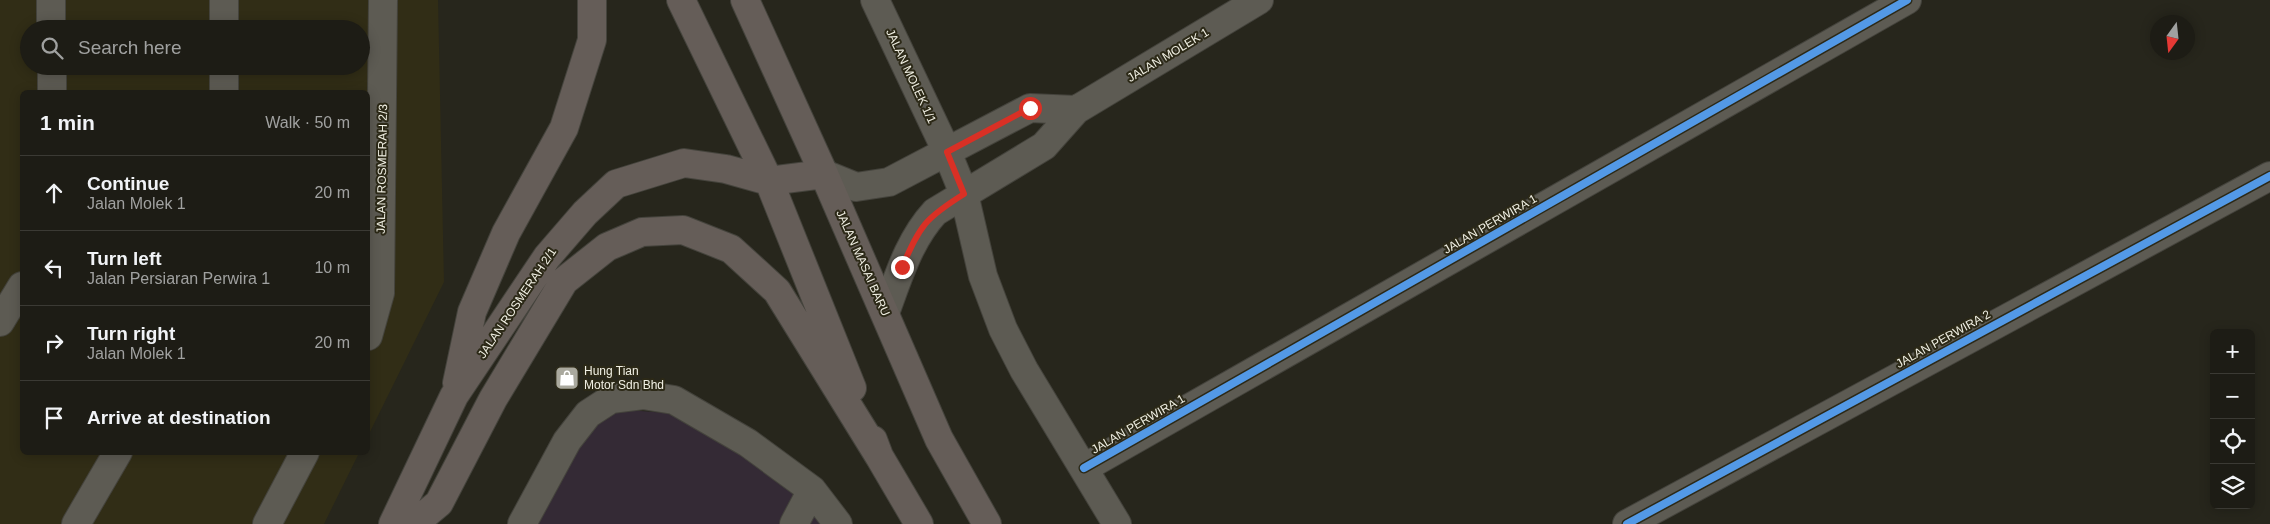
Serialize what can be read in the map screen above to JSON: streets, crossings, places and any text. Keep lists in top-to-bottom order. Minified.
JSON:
{"streets":{"main road":["JALAN MASAI BARU","JALAN ROSMERAH 2/1"],"street":["JALAN MOLEK 1","JALAN MOLEK 1/1","JALAN ROSMERAH 2/3","JALAN PERWIRA 1","JALAN PERWIRA 2"]},"crossings":[["JALAN MOLEK 1","JALAN MOLEK 1/1"],["JALAN MOLEK 1","JALAN MASAI BARU"],["JALAN MOLEK 1/1","JALAN PERWIRA 1"]],"places":{"shop":["Hung Tian Motor Sdn Bhd"]},"north":"bottom","page":{"search":"Search here","heading":["1 min","Walk · 50 m"],"list":[["Continue","Jalan Molek 1","20 m"],["Turn left","Jalan Persiaran Perwira 1","10 m"],["Turn right","Jalan Molek 1","20 m"],"Arrive at destination"],"map_buttons":["+","−"]}}
